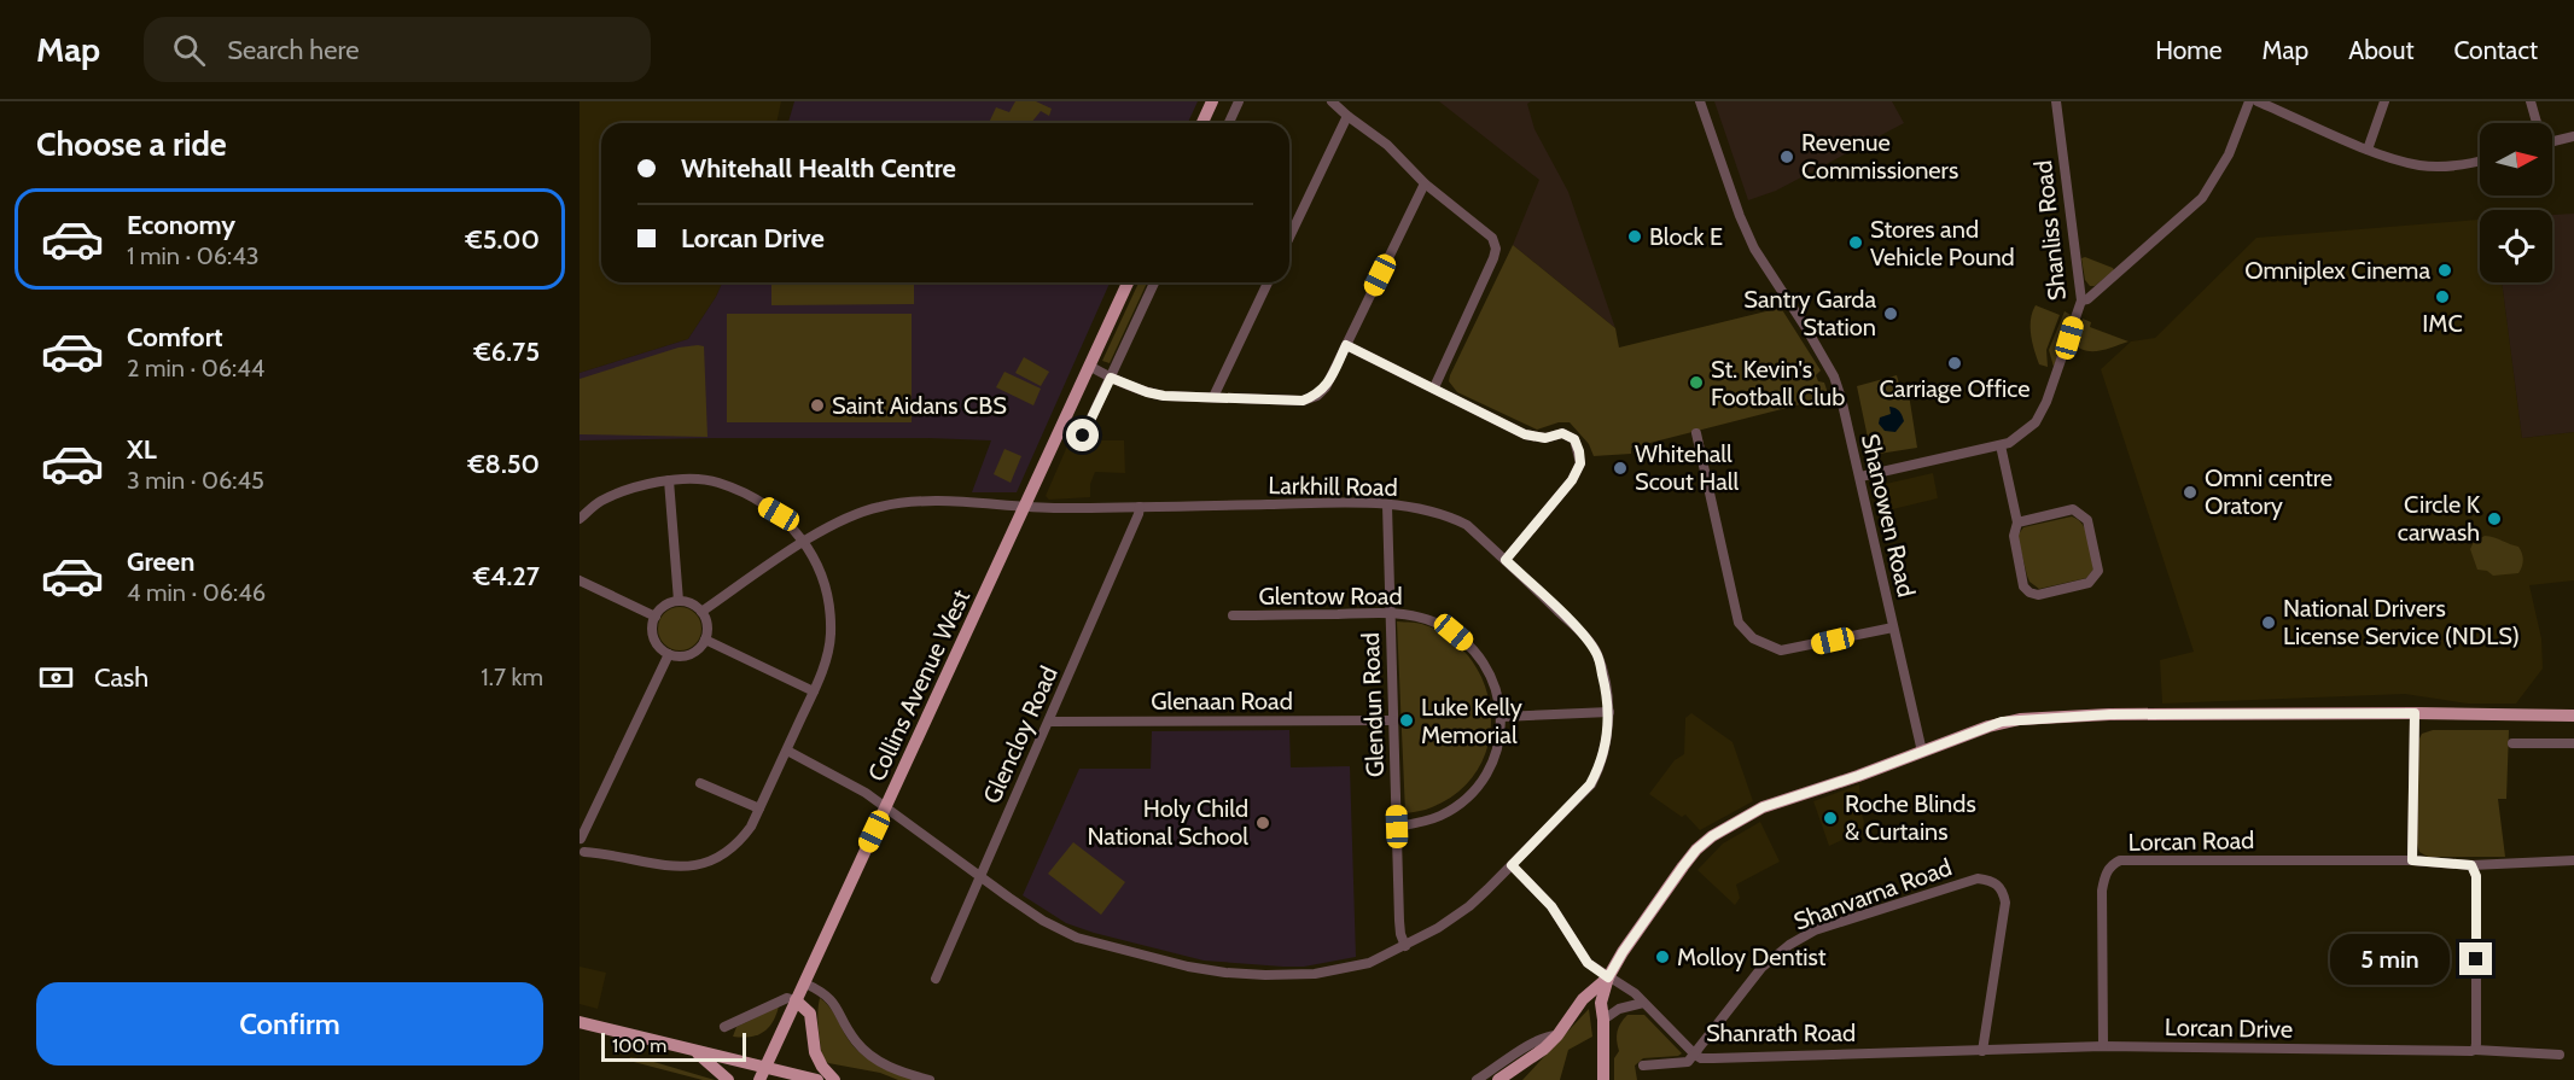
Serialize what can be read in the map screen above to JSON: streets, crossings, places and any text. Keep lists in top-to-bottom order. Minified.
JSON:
{"streets":{"main road":["Collins Avenue West"],"street":["Shanliss Road","Larkhill Road","Shanowen Road","Glentow Road","Glenaan Road","Glendun Road","Glencloy Road","Lorcan Road","Shanvarna Road","Lorcan Drive","Shanrath Road"]},"crossings":[["Shanliss Road","Shanowen Road"],["Larkhill Road","Collins Avenue West"],["Larkhill Road","Glendun Road"],["Larkhill Road","Glencloy Road"],["Glentow Road","Glendun Road"],["Glenaan Road","Glendun Road"],["Glenaan Road","Glencloy Road"],["Lorcan Road","Lorcan Drive"],["Shanvarna Road","Lorcan Drive"],["Shanvarna Road","Shanrath Road"],["Lorcan Drive","Shanrath Road"]],"places":["Revenue Commissioners","Block E","Stores and Vehicle Pound","Omniplex Cinema","IMC","Santry Garda Station","Carriage Office","St. Kevin's Football Club","Saint Aidans CBS","Whitehall Scout Hall","Omni centre Oratory","Circle K carwash","National Drivers License Service (NDLS)","Luke Kelly Memorial","Roche Blinds & Curtains","Holy Child National School","Molloy Dentist"],"scale_bar":"100 m","north":"right","page":{"header":"Map","search":"Search here","nav":["Home","Map","About","Contact"],"heading":"Choose a ride","banner":["Whitehall Health Centre","Lorcan Drive"],"list":[{"name":"Economy","note":"1 min · 06:43","value":"€5.00"},{"name":"Comfort","note":"2 min · 06:44","value":"€6.75"},{"name":"XL","note":"3 min · 06:45","value":"€8.50"},{"name":"Green","note":"4 min · 06:46","value":"€4.27"}],"pay":["Cash","1.7 km"],"bubble":"5 min","buttons":"Confirm","scale":"100 m"}}
